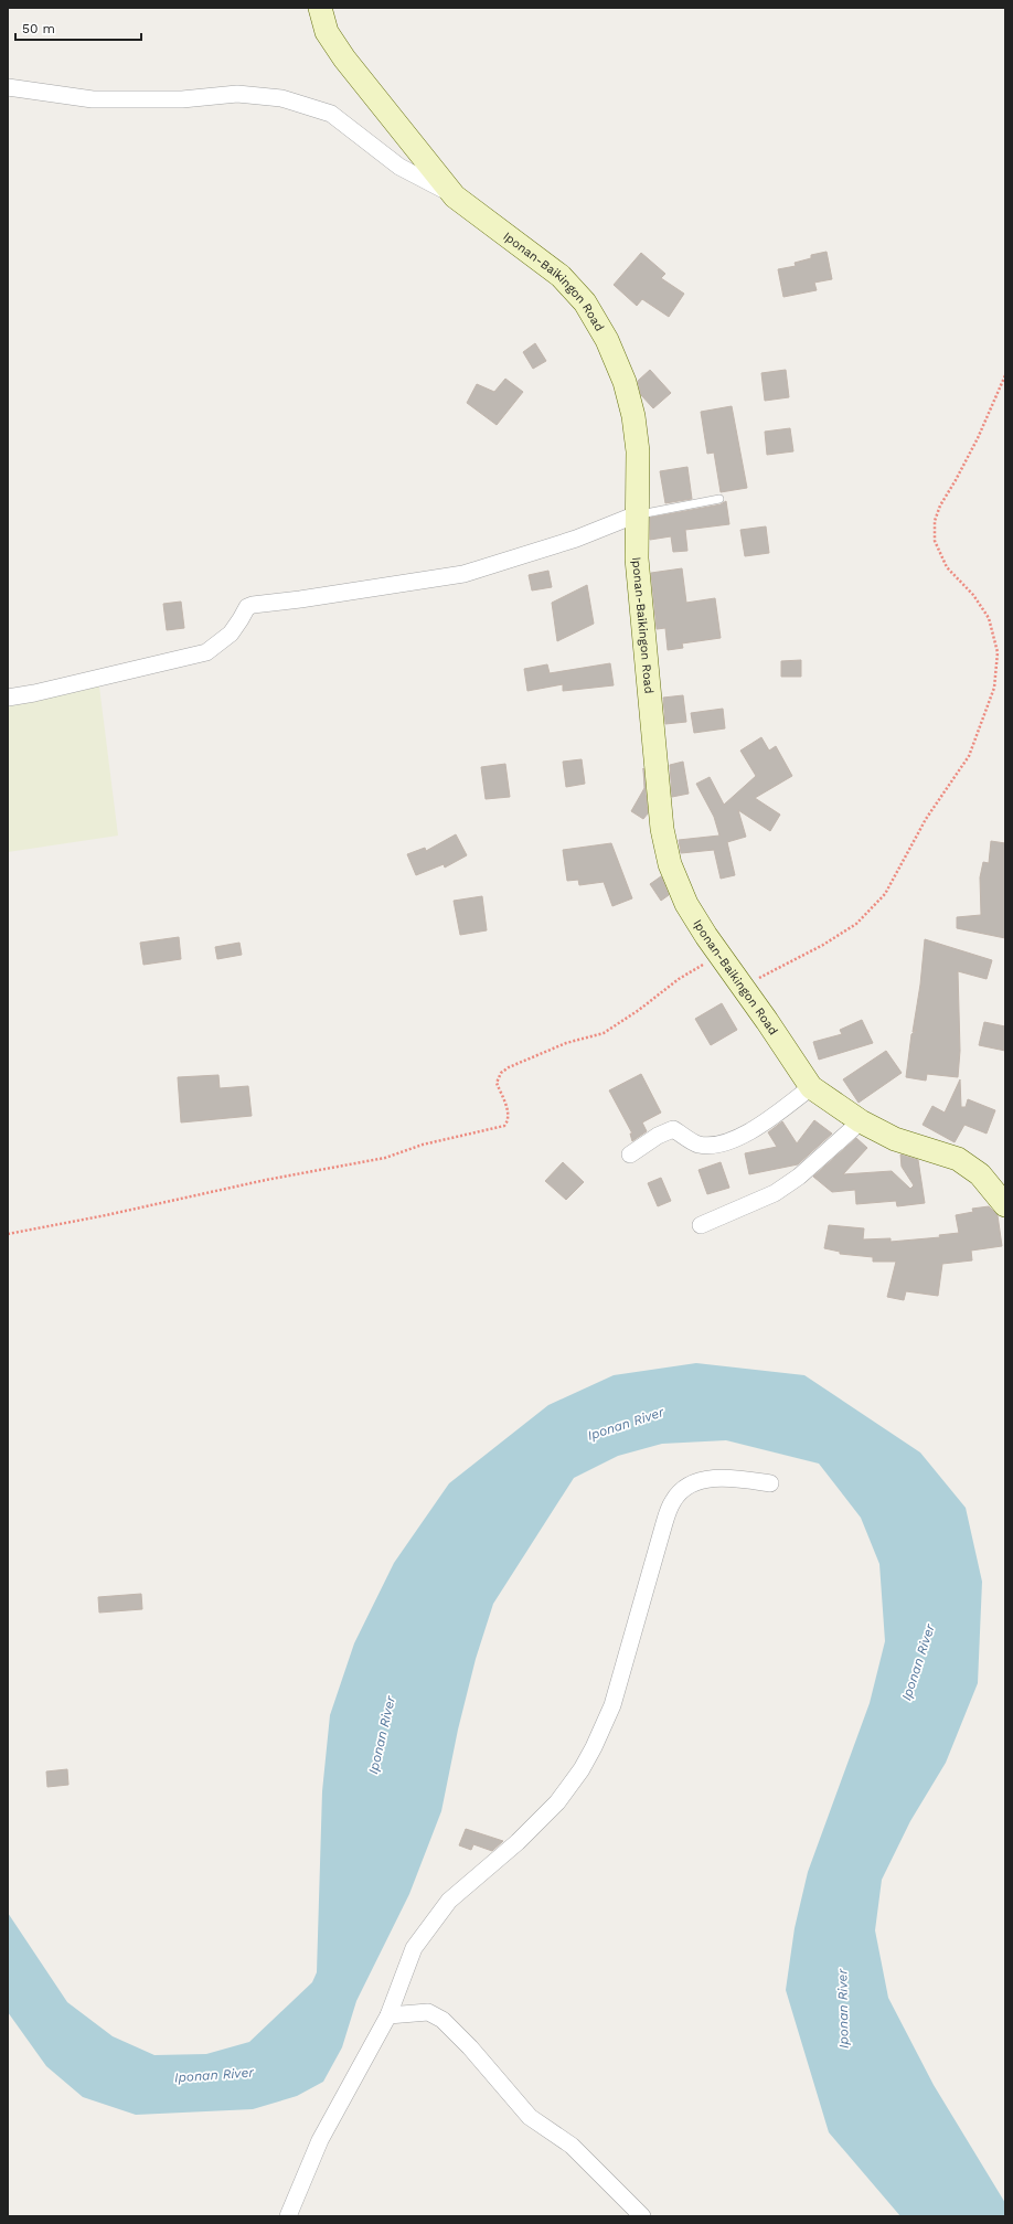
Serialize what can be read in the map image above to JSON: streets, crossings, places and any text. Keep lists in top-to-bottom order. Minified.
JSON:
{"streets":{"street":["Iponan-Baikingon Road"]},"water":["Iponan River"],"scale_bar":"50 m"}
